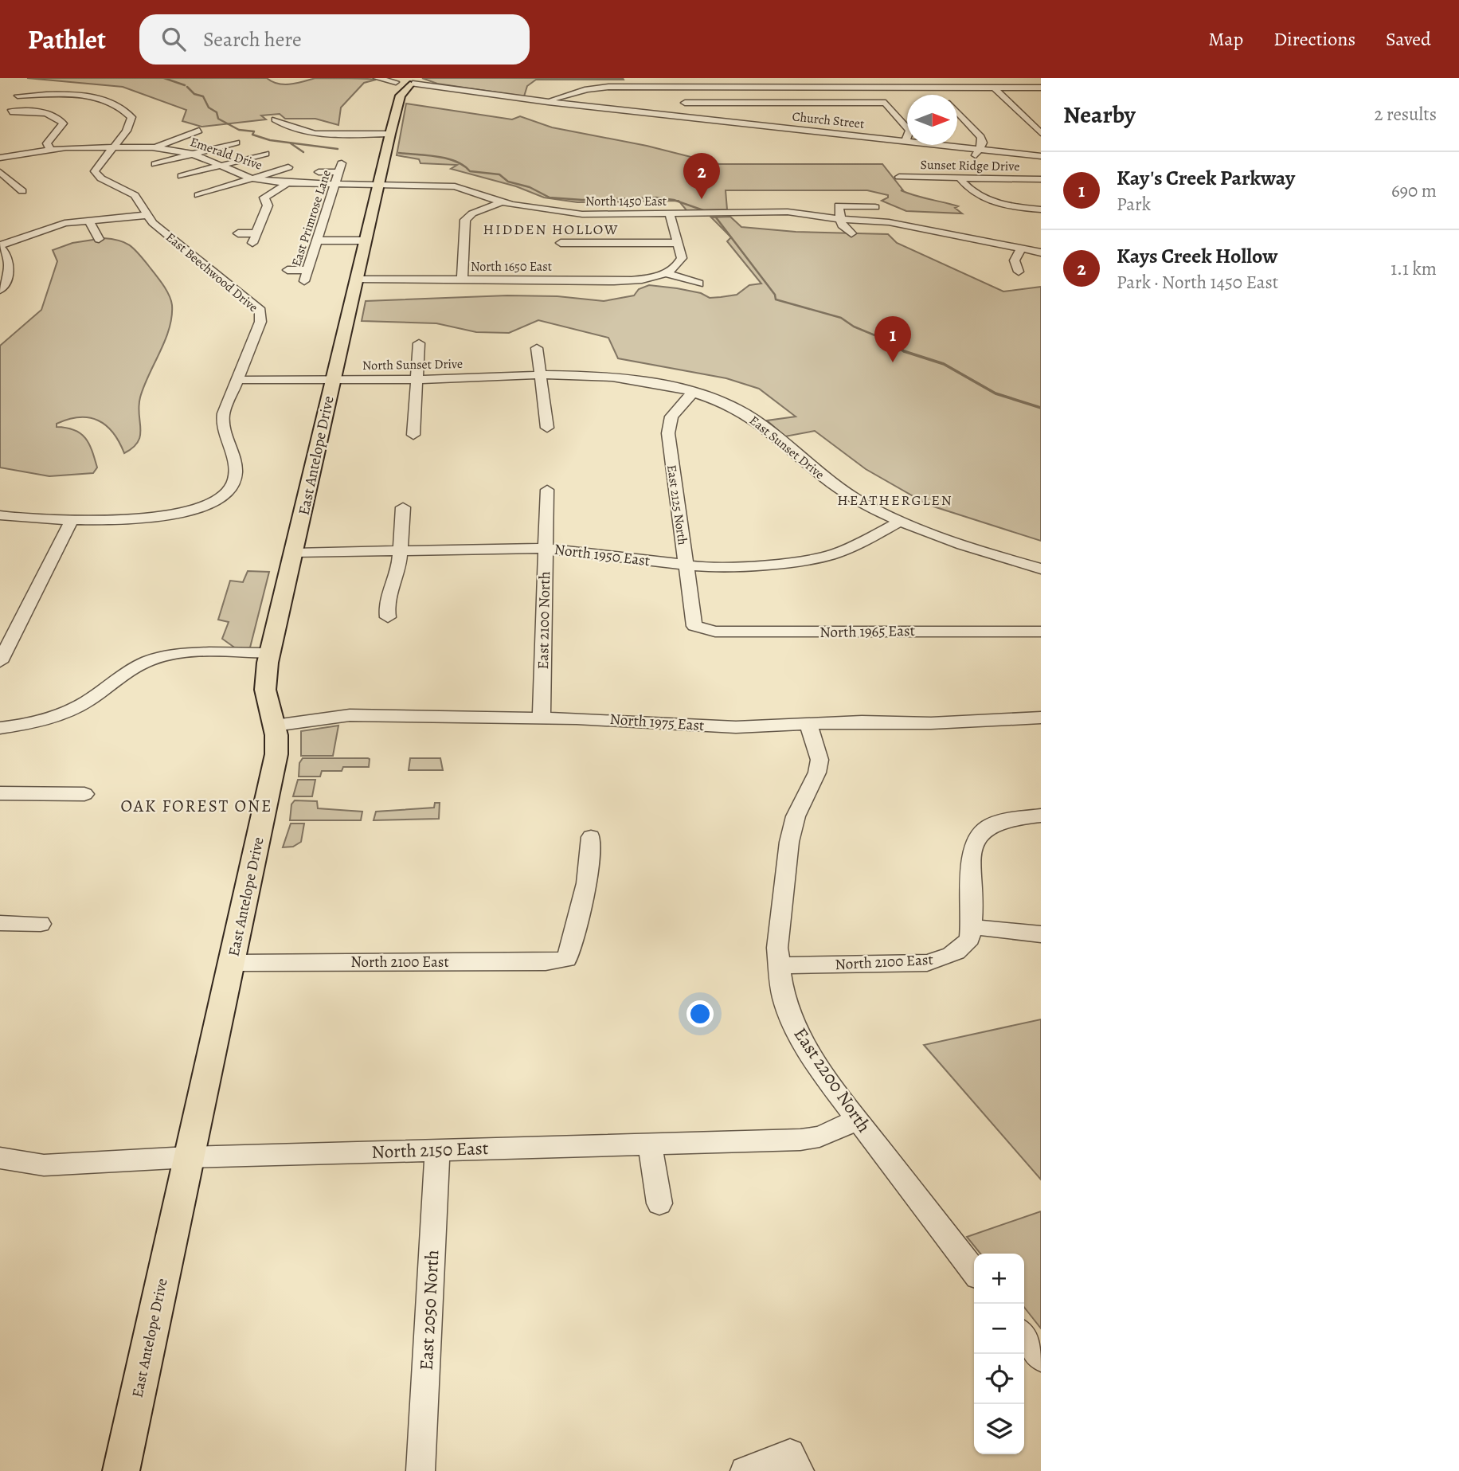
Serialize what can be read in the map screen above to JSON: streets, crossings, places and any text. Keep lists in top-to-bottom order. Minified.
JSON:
{"streets":{"main road":["East Antelope Drive"],"street":["Church Street","Emerald Drive","Sunset Ridge Drive","North 1450 East","East Primrose Lane","North 1650 East","East Beechwood Drive","North Sunset Drive","East Sunset Drive","East 2125 North","North 1950 East","East 2100 North","North 1965 East","North 1975 East","North 2100 East","East 2200 North","North 2150 East","East 2050 North"]},"crossings":[["Church Street","East Antelope Drive"],["Emerald Drive","North 1450 East"],["Emerald Drive","East Primrose Lane"],["Emerald Drive","East Beechwood Drive"],["Emerald Drive","East Antelope Drive"],["North 1450 East","East Antelope Drive"],["North 1650 East","East Antelope Drive"],["East Beechwood Drive","North Sunset Drive"],["North Sunset Drive","East Sunset Drive"],["North Sunset Drive","East Antelope Drive"],["East Sunset Drive","East 2125 North"],["East Sunset Drive","North 1950 East"],["East Antelope Drive","North 1950 East"],["East Antelope Drive","North 1975 East"],["East Antelope Drive","North 2100 East"],["East Antelope Drive","North 2150 East"],["East 2125 North","North 1950 East"],["East 2125 North","North 1965 East"],["North 1950 East","East 2100 North"],["East 2100 North","North 1975 East"],["North 1975 East","East 2200 North"],["North 2100 East","East 2200 North"],["East 2200 North","North 2150 East"],["North 2150 East","East 2050 North"]],"districts":["HIDDEN HOLLOW","HEATHERGLEN","OAK FOREST ONE"],"north":"right","page":{"header":"Pathlet","search":"Search here","nav":["Map","Directions","Saved"],"heading":["Nearby","2 results"],"list":[{"mark":"1","name":"Kay's Creek Parkway","note":"Park","value":"690 m"},{"mark":"2","name":"Kays Creek Hollow","note":"Park · North 1450 East","value":"1.1 km"}],"pins":["2","1"],"map_buttons":["+","−"]}}
